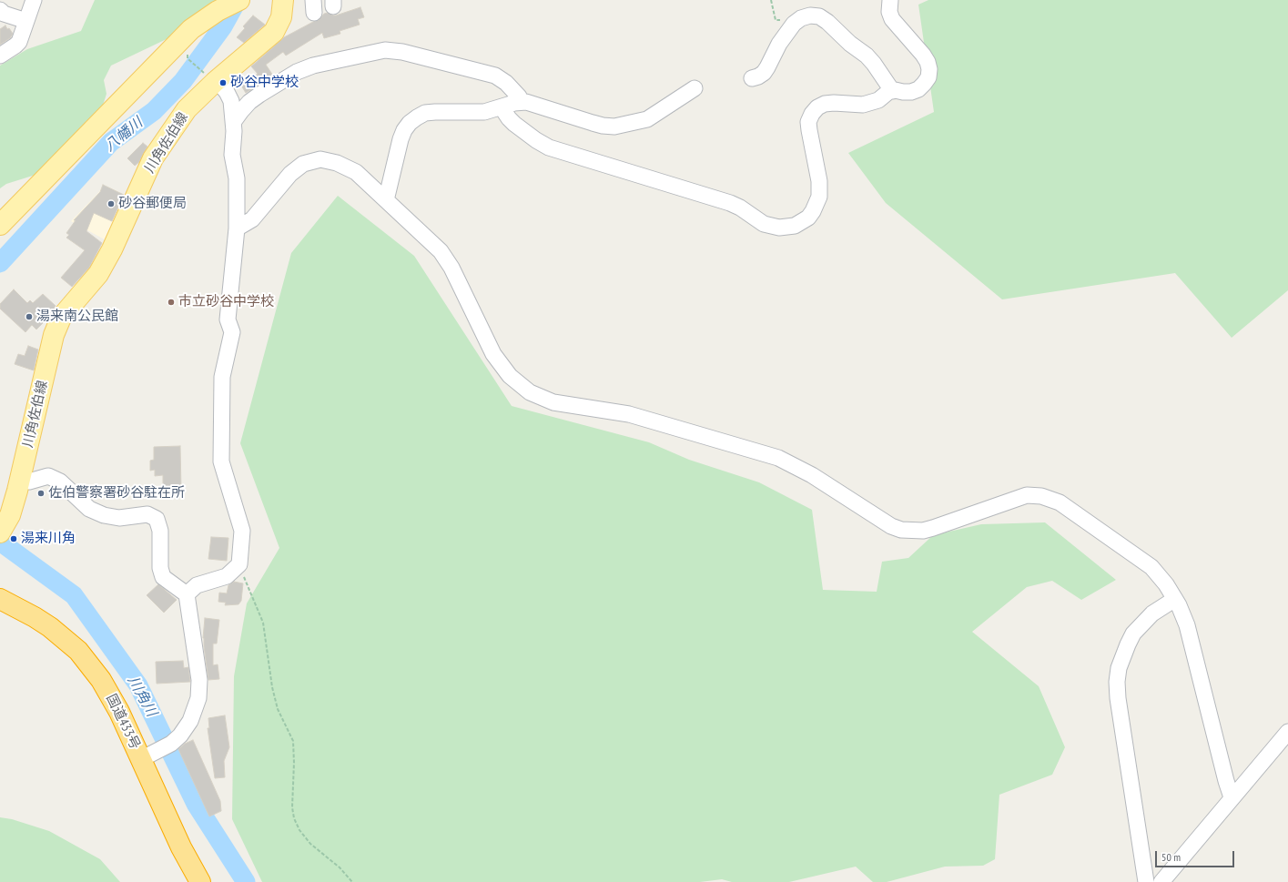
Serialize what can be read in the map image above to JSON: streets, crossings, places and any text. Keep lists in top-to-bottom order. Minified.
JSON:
{"streets":{"highway":["国道433号"],"main road":["川角佐伯線"]},"water":["八幡川","川角川"],"places":["砂谷中学校","砂谷郵便局","市立砂谷中学校","湯来南公民館","佐伯警察署砂谷駐在所","湯来川角"],"scale_bar":"50 m"}
